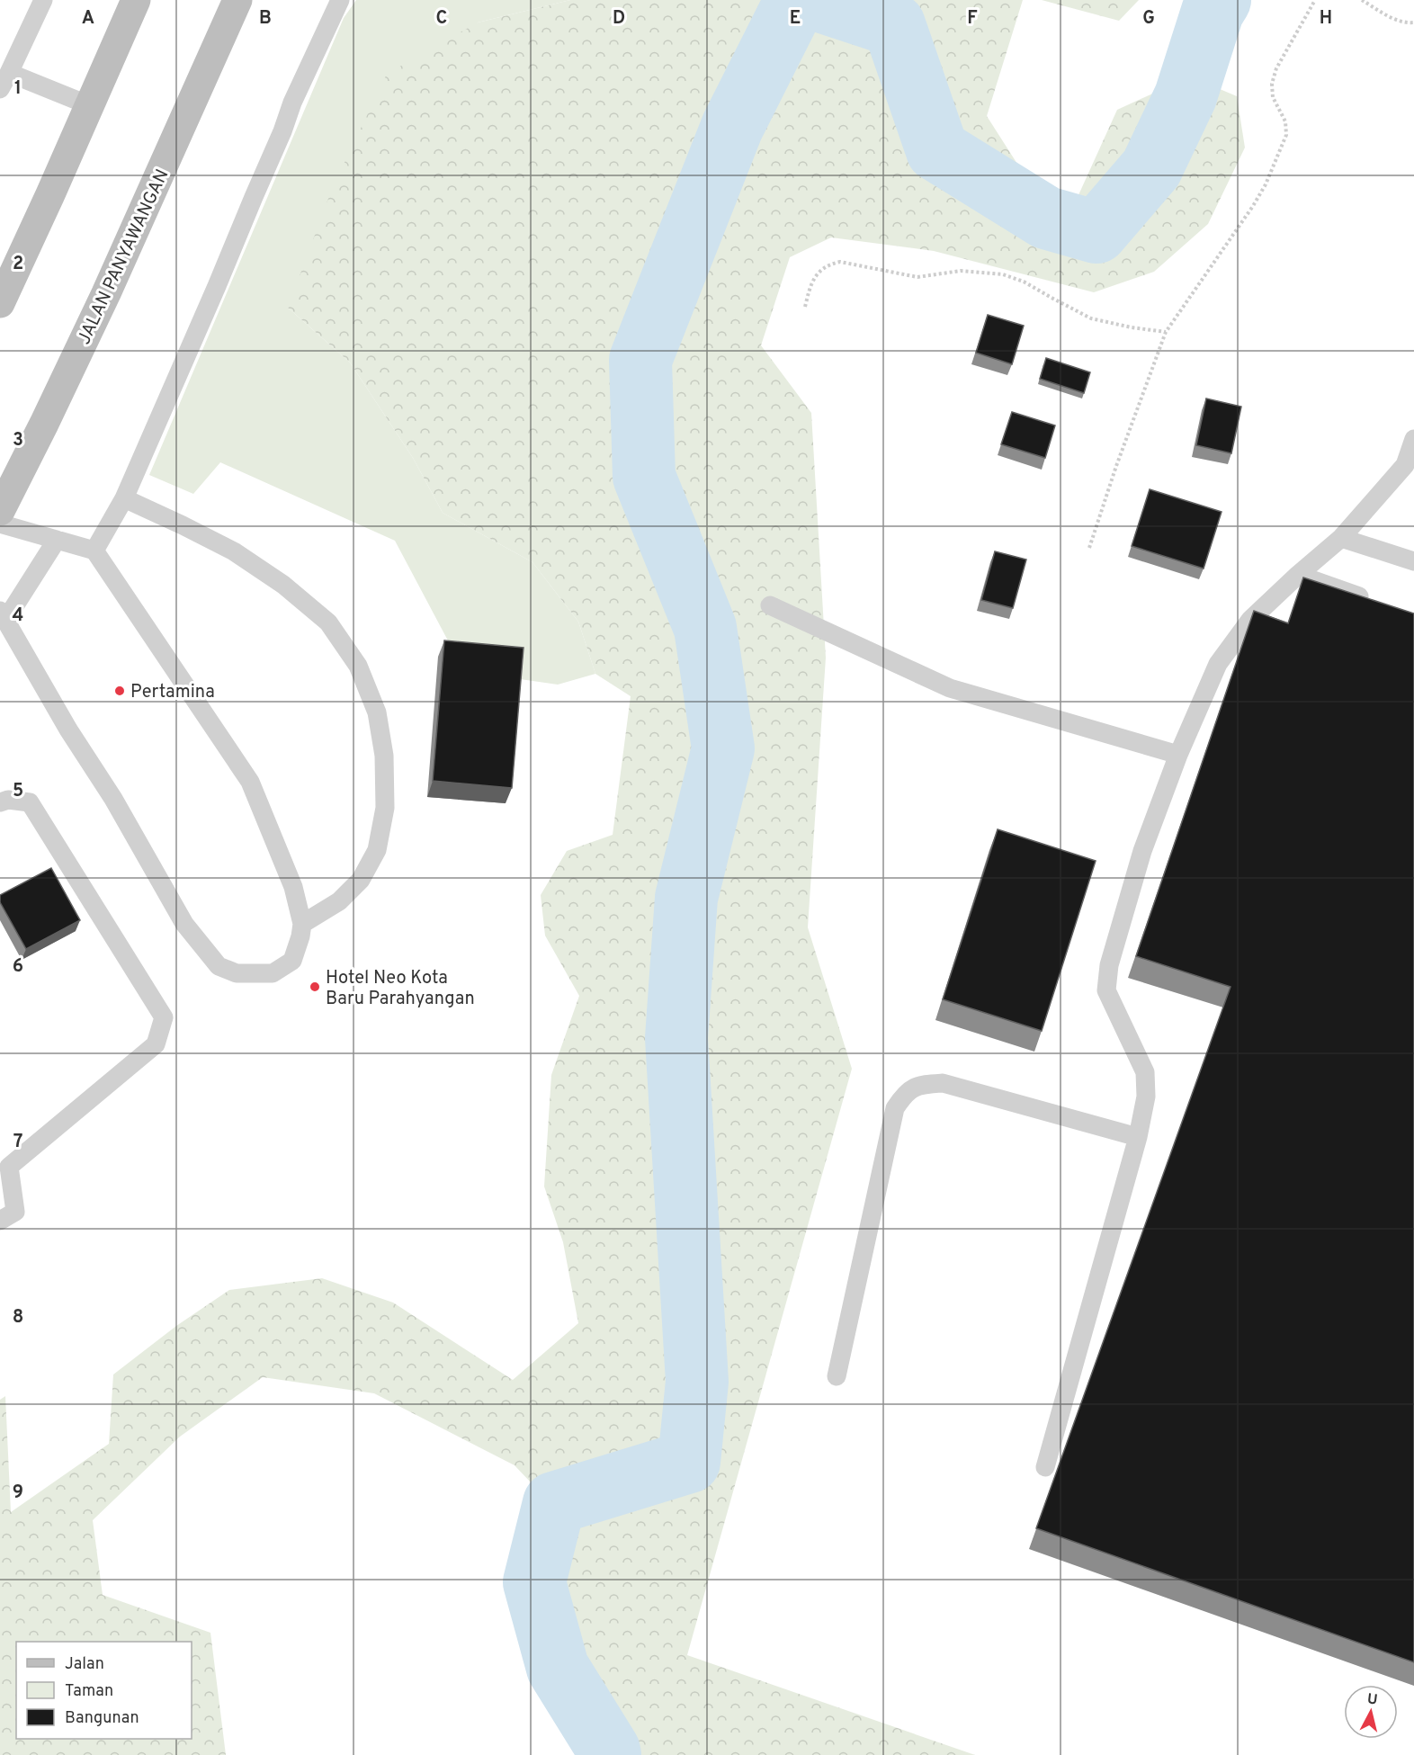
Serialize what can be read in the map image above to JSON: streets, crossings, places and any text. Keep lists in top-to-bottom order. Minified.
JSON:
{"streets":{"main road":["JALAN PANYAWANGAN"]},"places":["Pertamina","Hotel Neo Kota Baru Parahyangan"],"legend":["Jalan","Taman","Bangunan"],"north":"top","grid":{"columns":["A","B","C","D","E","F","G","H"],"rows":["1","2","3","4","5","6","7","8","9"]}}
